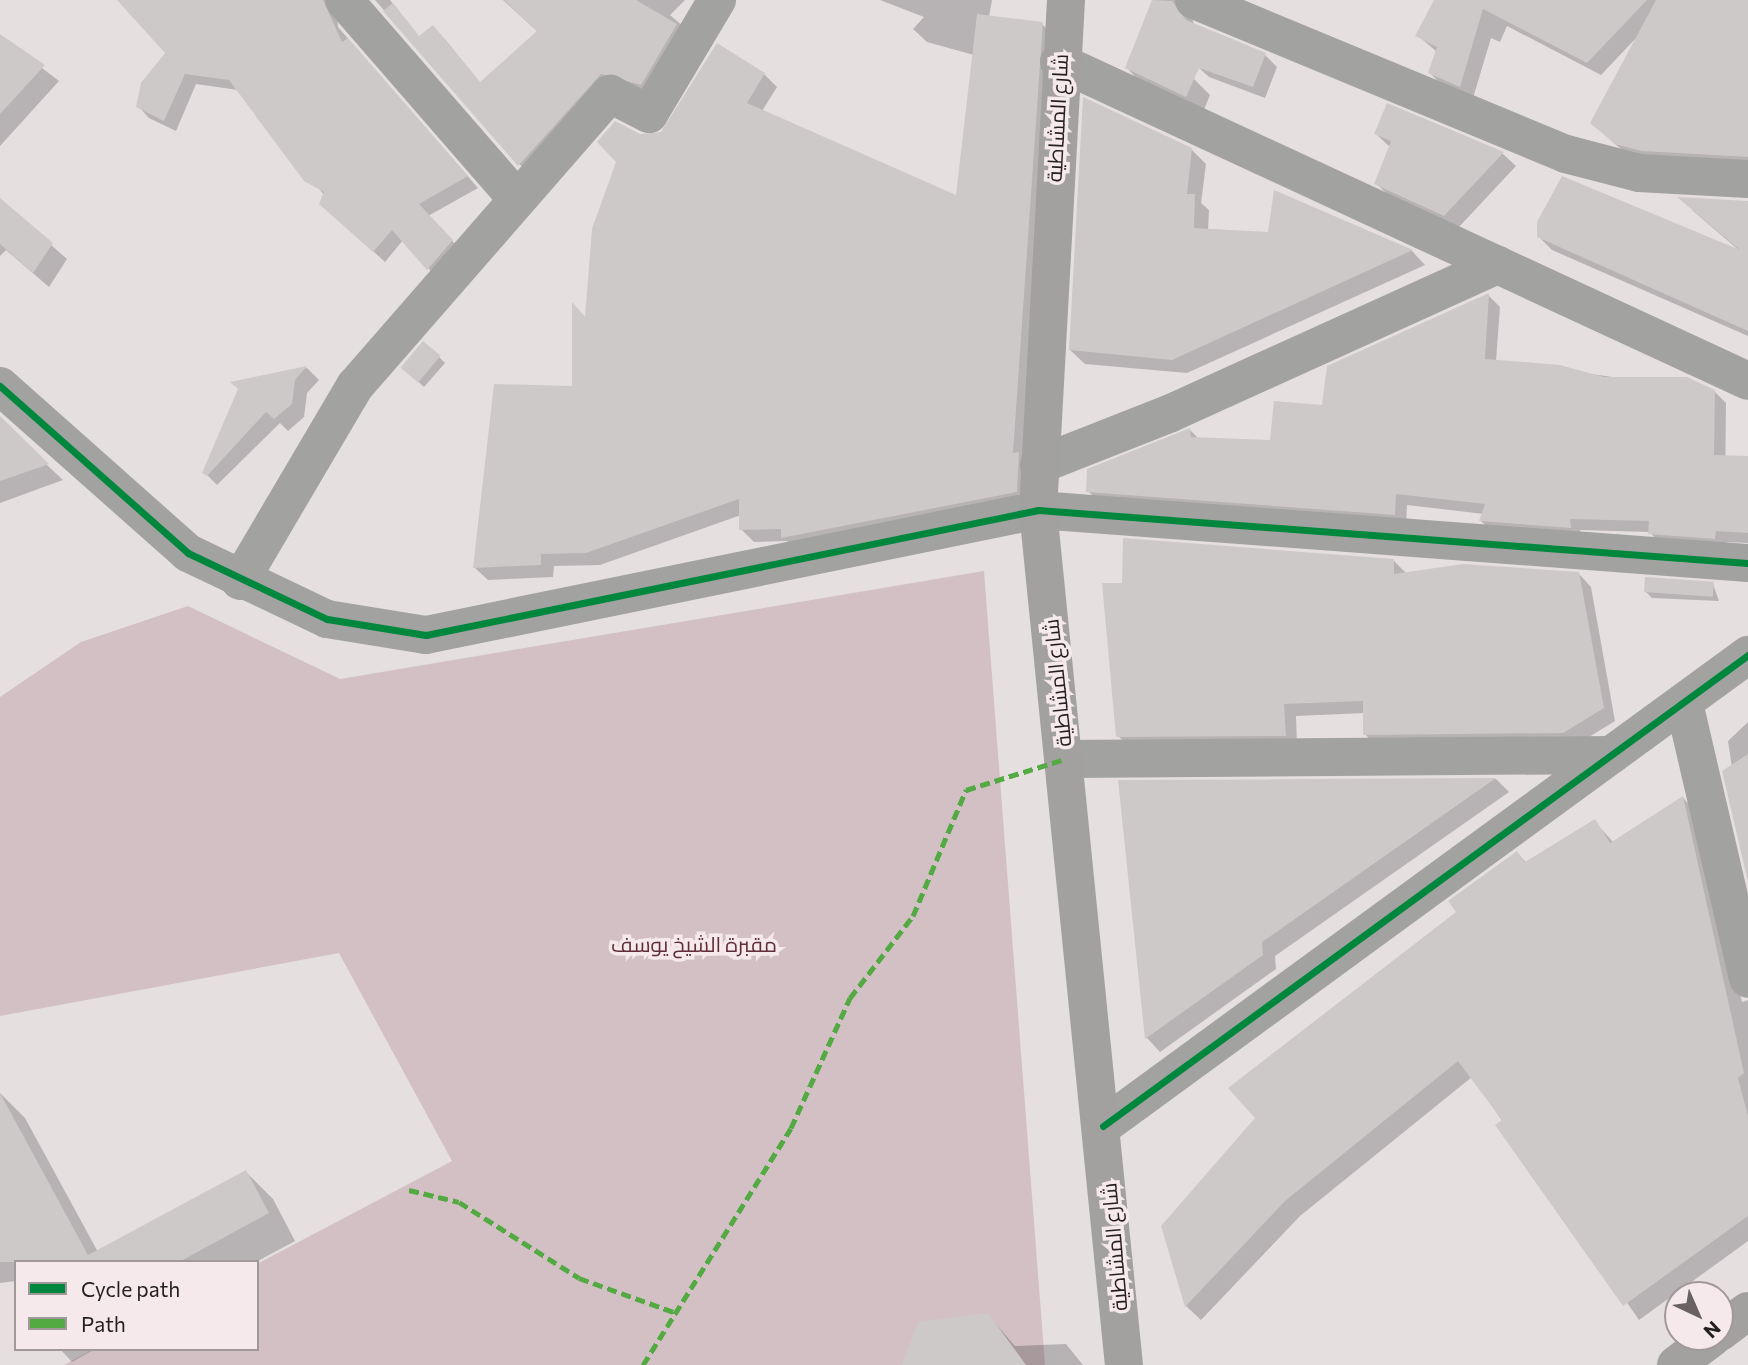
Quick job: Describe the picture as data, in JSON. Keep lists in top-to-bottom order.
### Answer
{
  "streets": {
    "main road": ["شارع المشاطية"]
  },
  "parks": ["مقبرة الشيخ يوسف"],
  "legend": ["Cycle path", "Path"],
  "north": "bottom right"
}
